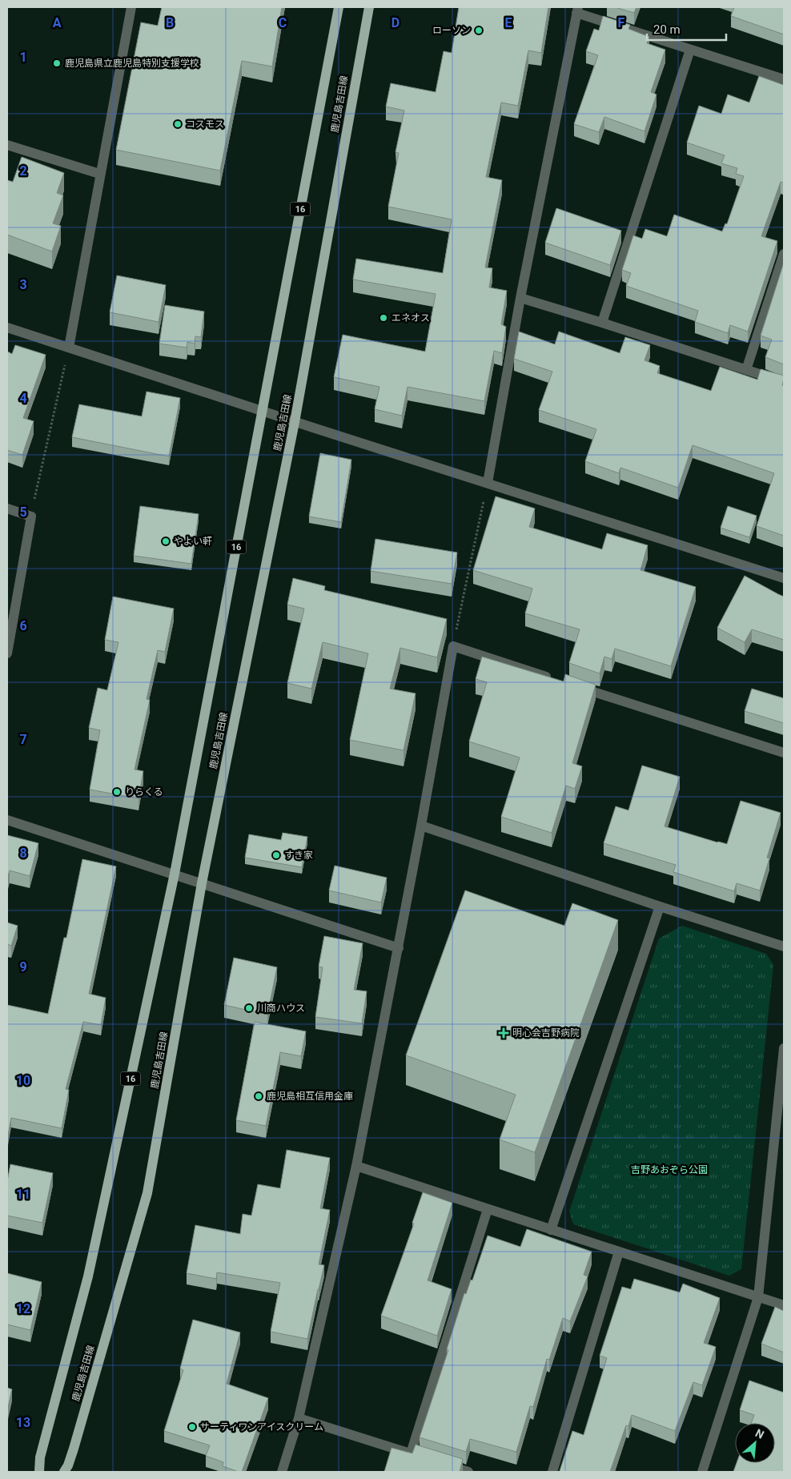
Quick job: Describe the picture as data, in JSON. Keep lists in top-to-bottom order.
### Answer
{
  "streets": {
    "main road": ["鹿児島吉田線", "16"]
  },
  "parks": ["吉野あおぞら公園"],
  "places": {
    "other": [
      "ローソン",
      "鹿児島県立鹿児島特別支援学校",
      "コスモス",
      "エネオス",
      "やよい軒",
      "りらくる",
      "すき家",
      "川商ハウス",
      "鹿児島相互信用金庫",
      "サーティワンアイスクリーム"
    ],
    "health": ["明心会吉野病院"]
  },
  "scale_bar": "20 m",
  "north": "top right",
  "grid": {
    "columns": [
      "A",
      "B",
      "C",
      "D",
      "E",
      "F"
    ],
    "rows": [
      "1",
      "2",
      "3",
      "4",
      "5",
      "6",
      "7",
      "8",
      "9",
      "10",
      "11",
      "12",
      "13"
    ]
  }
}
